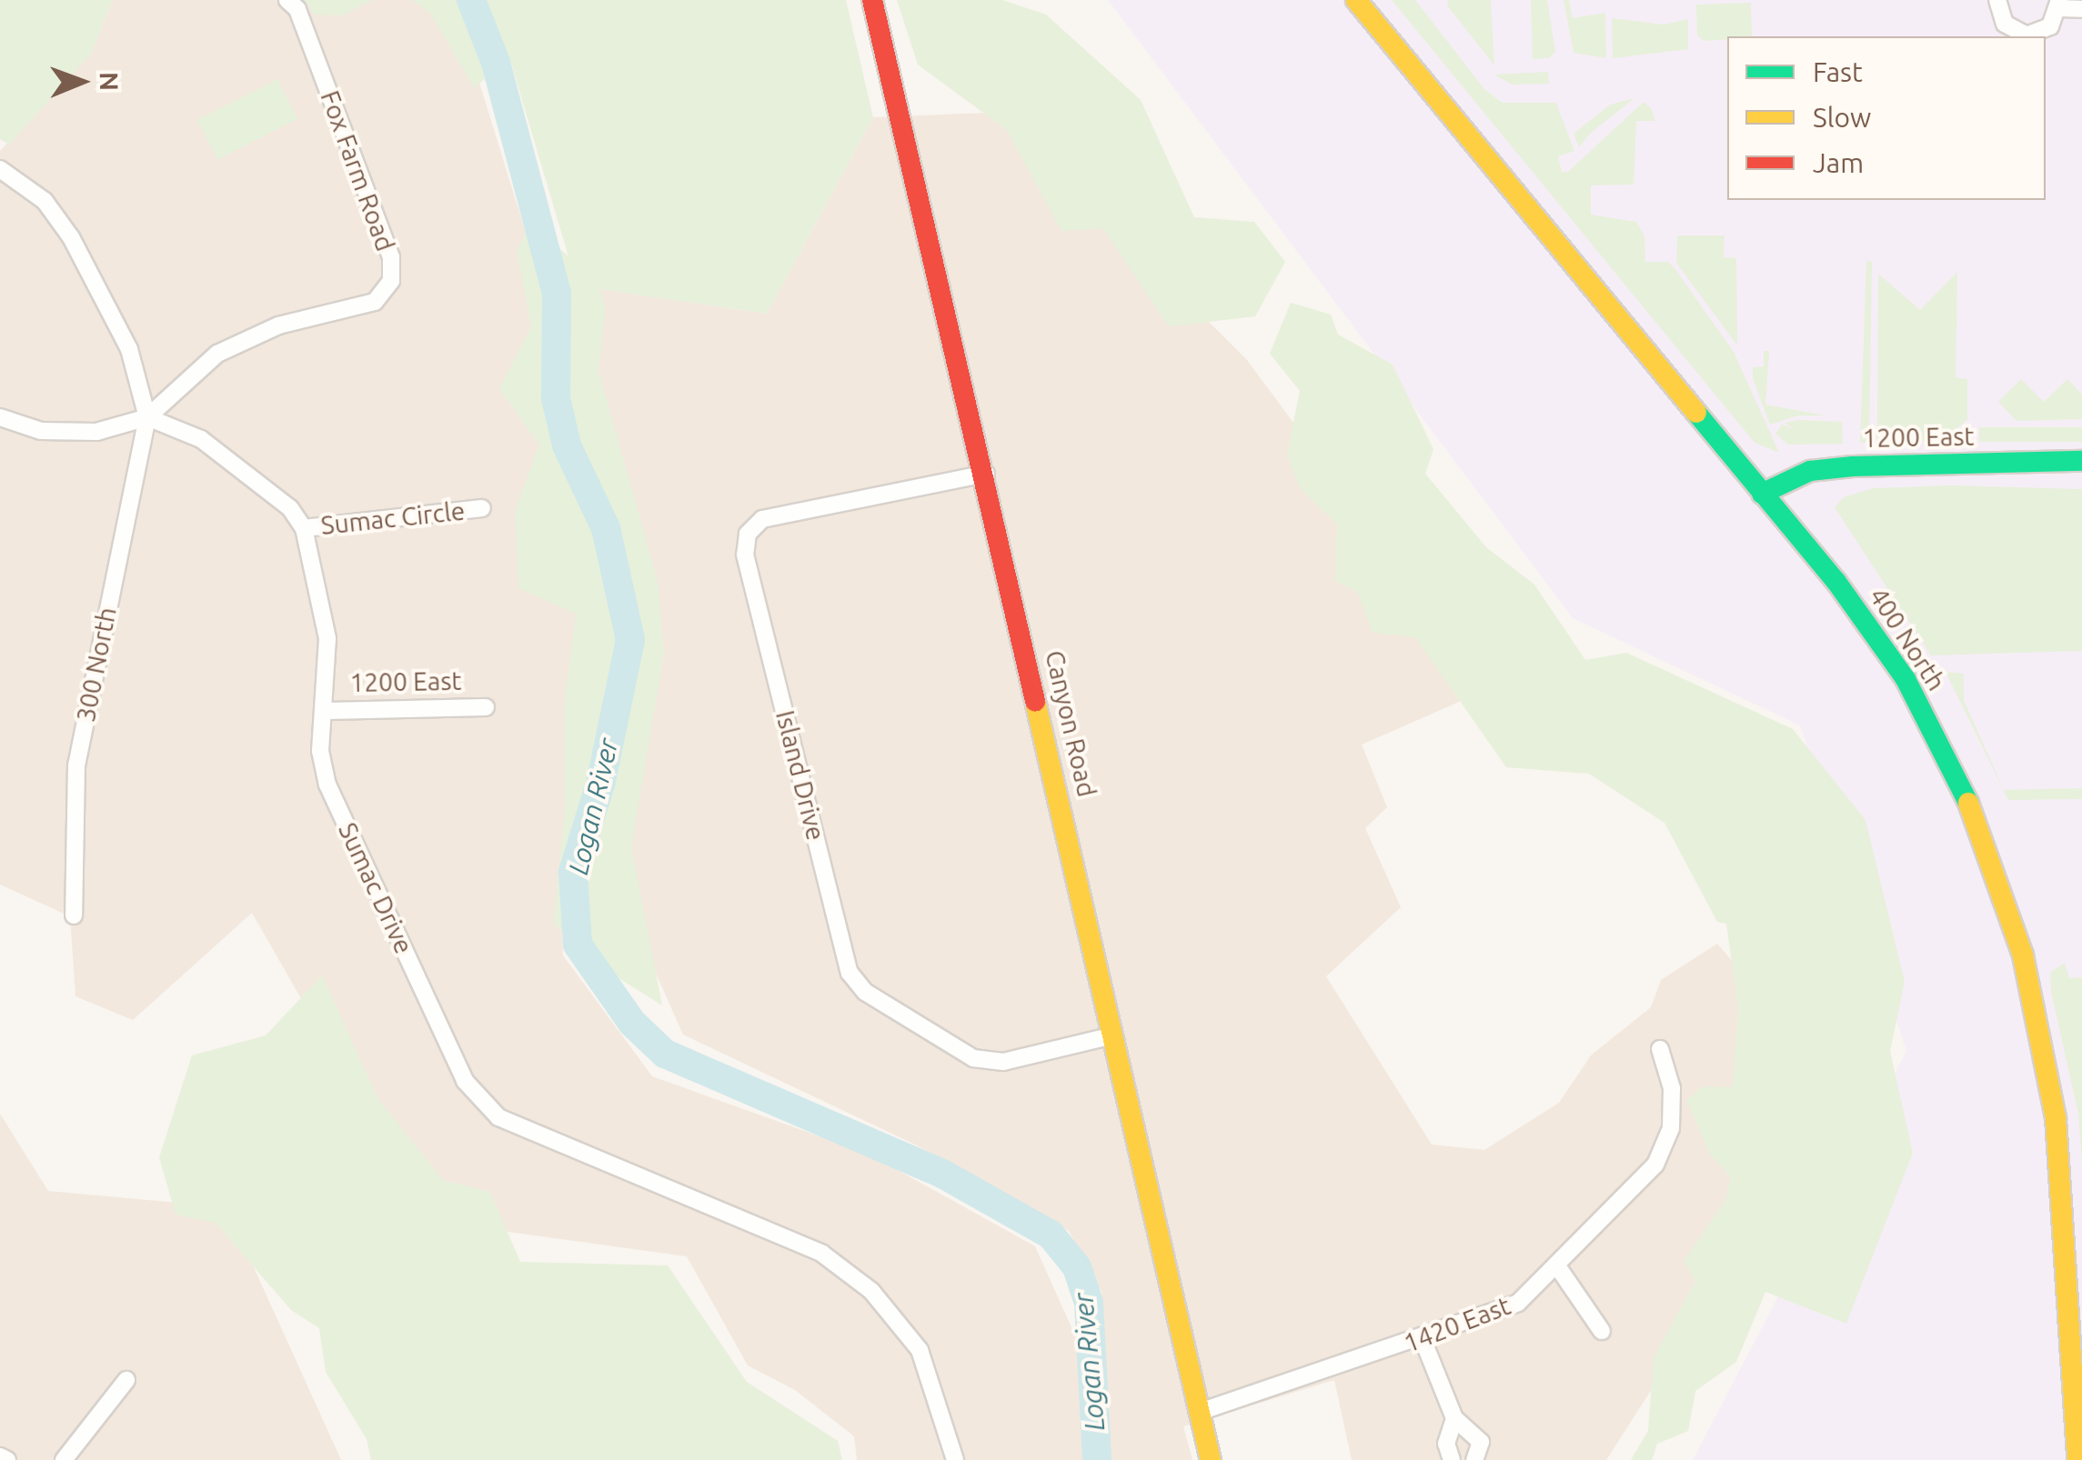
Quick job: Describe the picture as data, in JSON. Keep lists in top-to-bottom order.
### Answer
{
  "streets": {
    "main road": ["1200 East", "400 North", "Canyon Road"],
    "street": [
      "Fox Farm Road",
      "Sumac Circle",
      "300 North",
      "Island Drive",
      "Sumac Drive",
      "1420 East"
    ]
  },
  "crossings": [
    ["Fox Farm Road", "300 North"],
    ["Fox Farm Road", "Sumac Drive"],
    ["1200 East", "400 North"],
    ["1200 East", "Sumac Drive"],
    ["Sumac Circle", "Sumac Drive"],
    ["300 North", "Sumac Drive"],
    ["Canyon Road", "Island Drive"],
    ["Canyon Road", "1420 East"]
  ],
  "water": ["Logan River"],
  "legend": ["Fast", "Slow", "Jam"],
  "north": "right"
}
